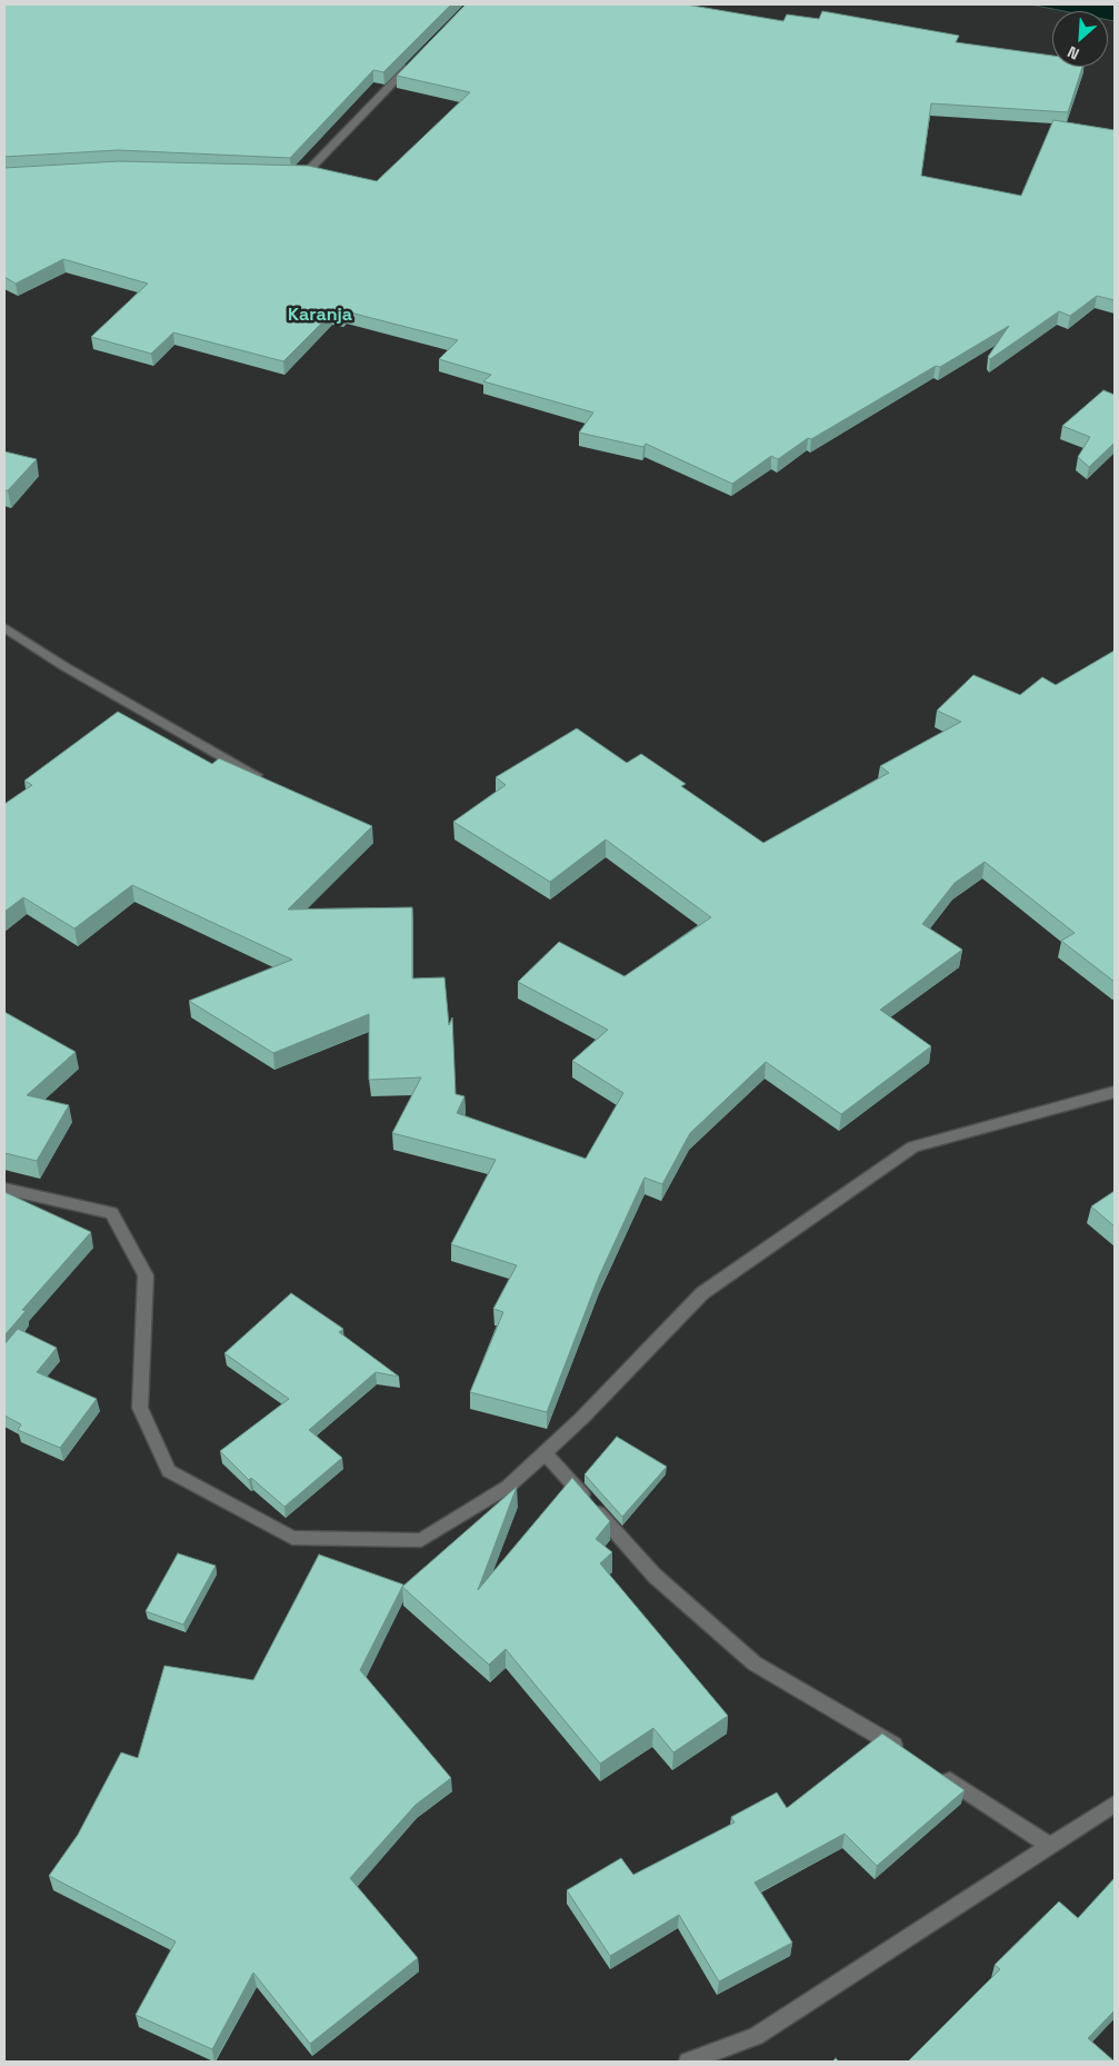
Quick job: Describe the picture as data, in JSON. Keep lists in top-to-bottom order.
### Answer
{
  "districts": ["Karanja"],
  "north": "bottom left"
}
